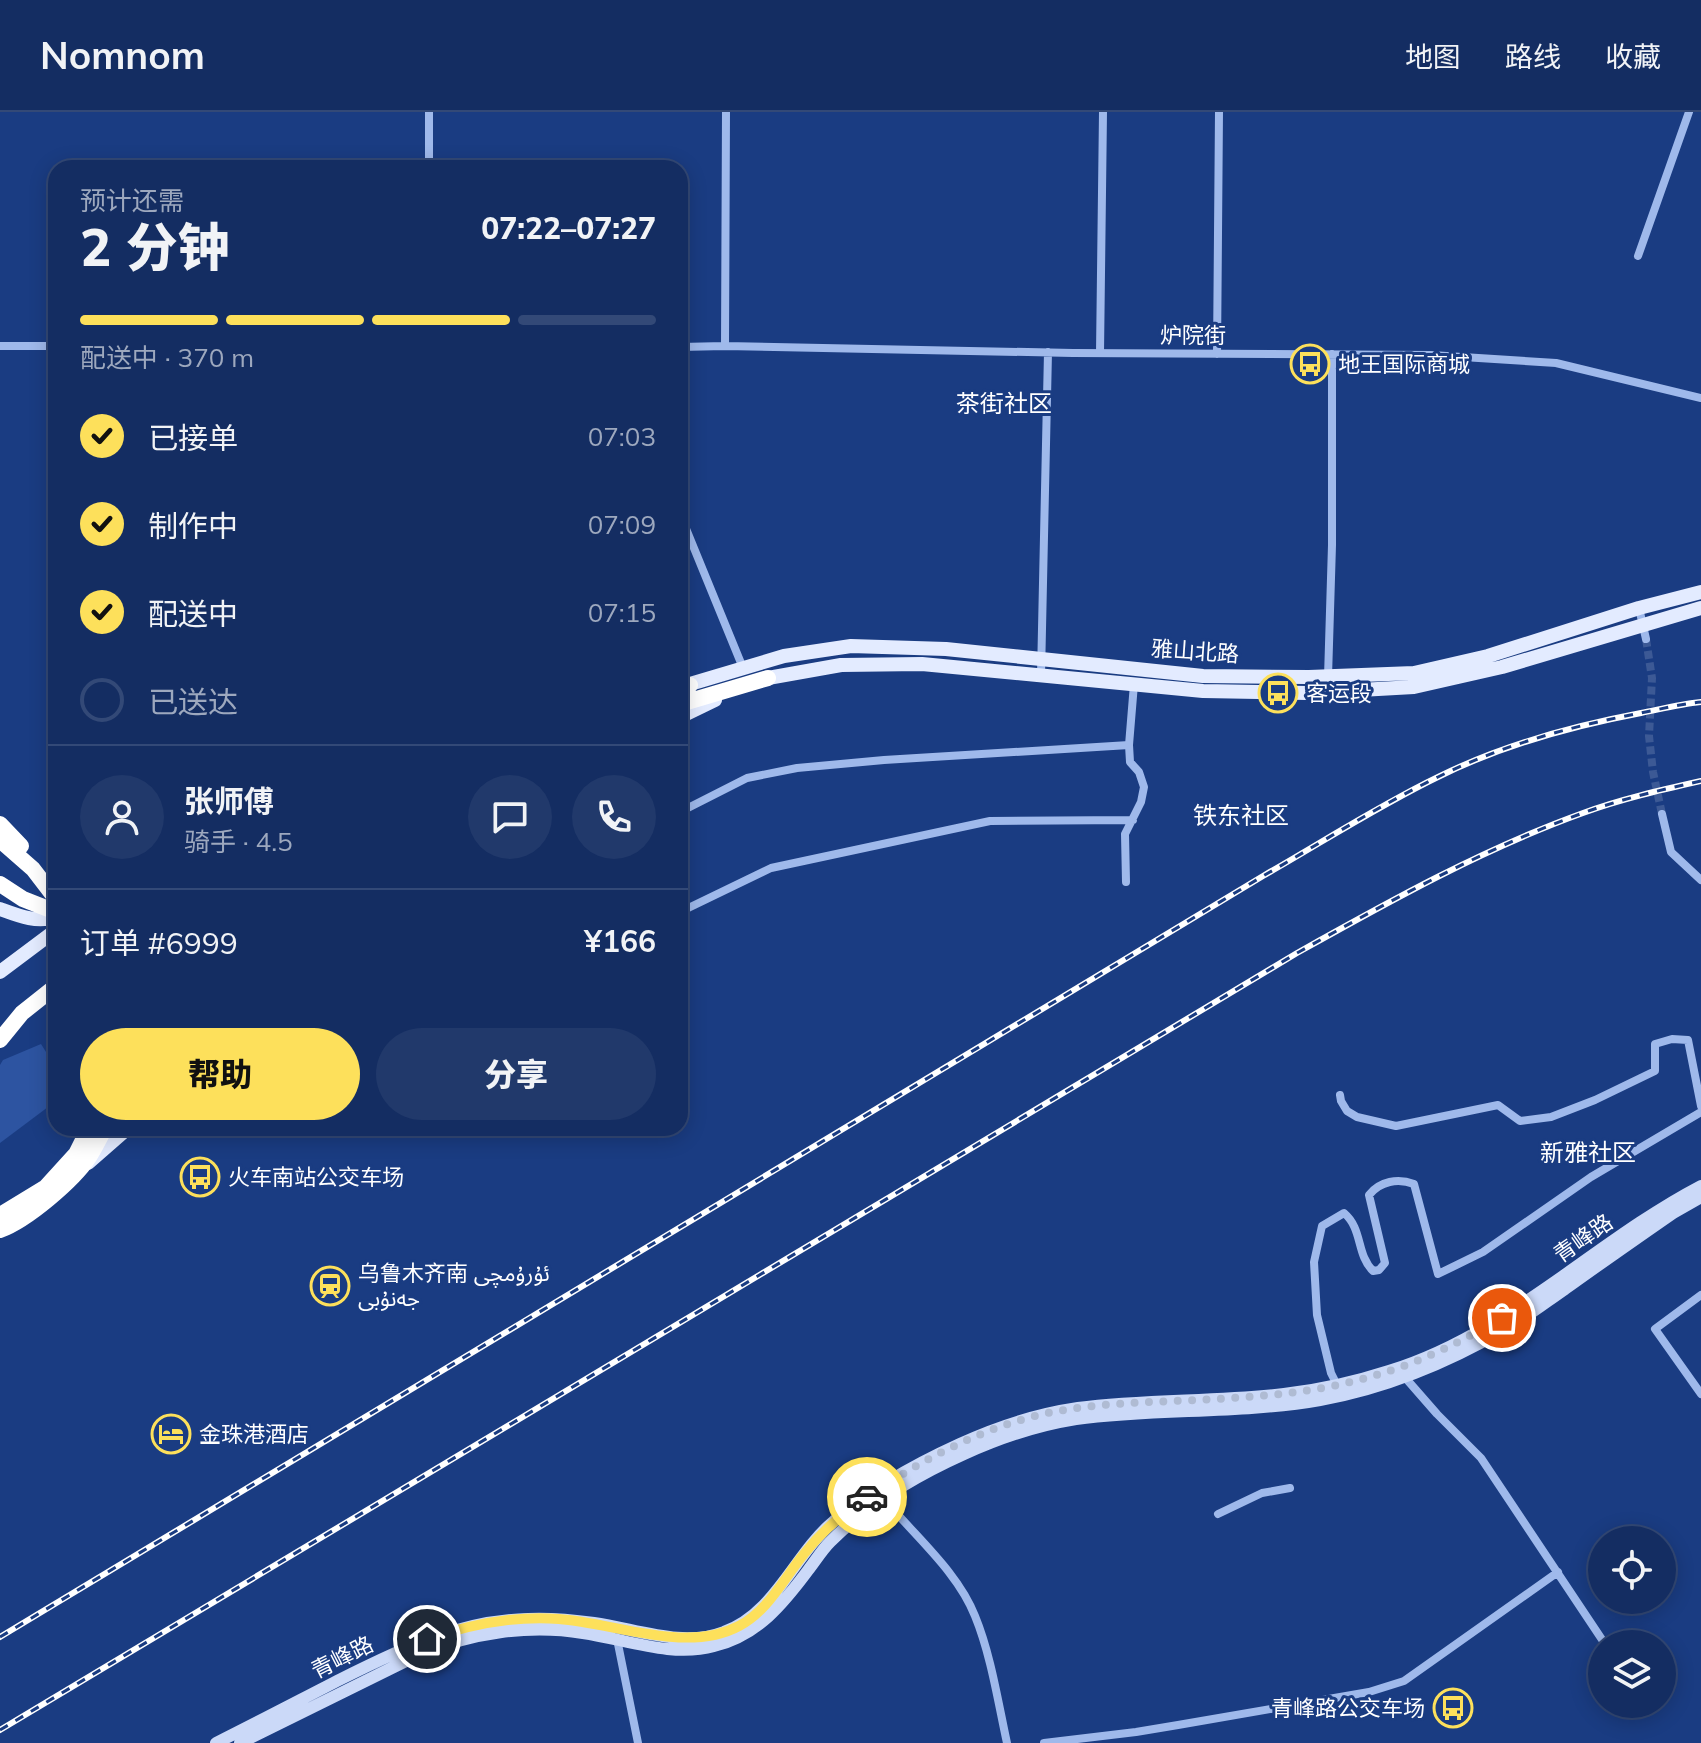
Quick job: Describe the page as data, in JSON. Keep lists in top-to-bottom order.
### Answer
{
  "streets": {
    "highway": ["雅山北路"],
    "main road": ["青峰路"],
    "street": ["炉院街"]
  },
  "districts": ["茶街社区", "铁东社区", "新雅社区"],
  "places": {
    "bus stop": [
      "地王国际商城",
      "客运段",
      "火车南站公交车场",
      "青峰路公交车场"
    ],
    "station": ["乌鲁木齐南 ئۇرۇمچى جەنۇبى"],
    "hotel": ["金珠港酒店"]
  },
  "page": {
    "header": "Nomnom",
    "nav": ["地图", "路线", "收藏"],
    "heading": ["2 分钟", "预计还需", "07:22–07:27"],
    "panel": [
      "张师傅",
      "骑手 · 4.5",
      "订单 #6999",
      "¥166"
    ],
    "bar": "配送中 · 370 m",
    "list": [
      ["已接单", "07:03"],
      ["制作中", "07:09"],
      ["配送中", "07:15"],
      "已送达"
    ],
    "buttons": ["帮助", "分享"]
  }
}
